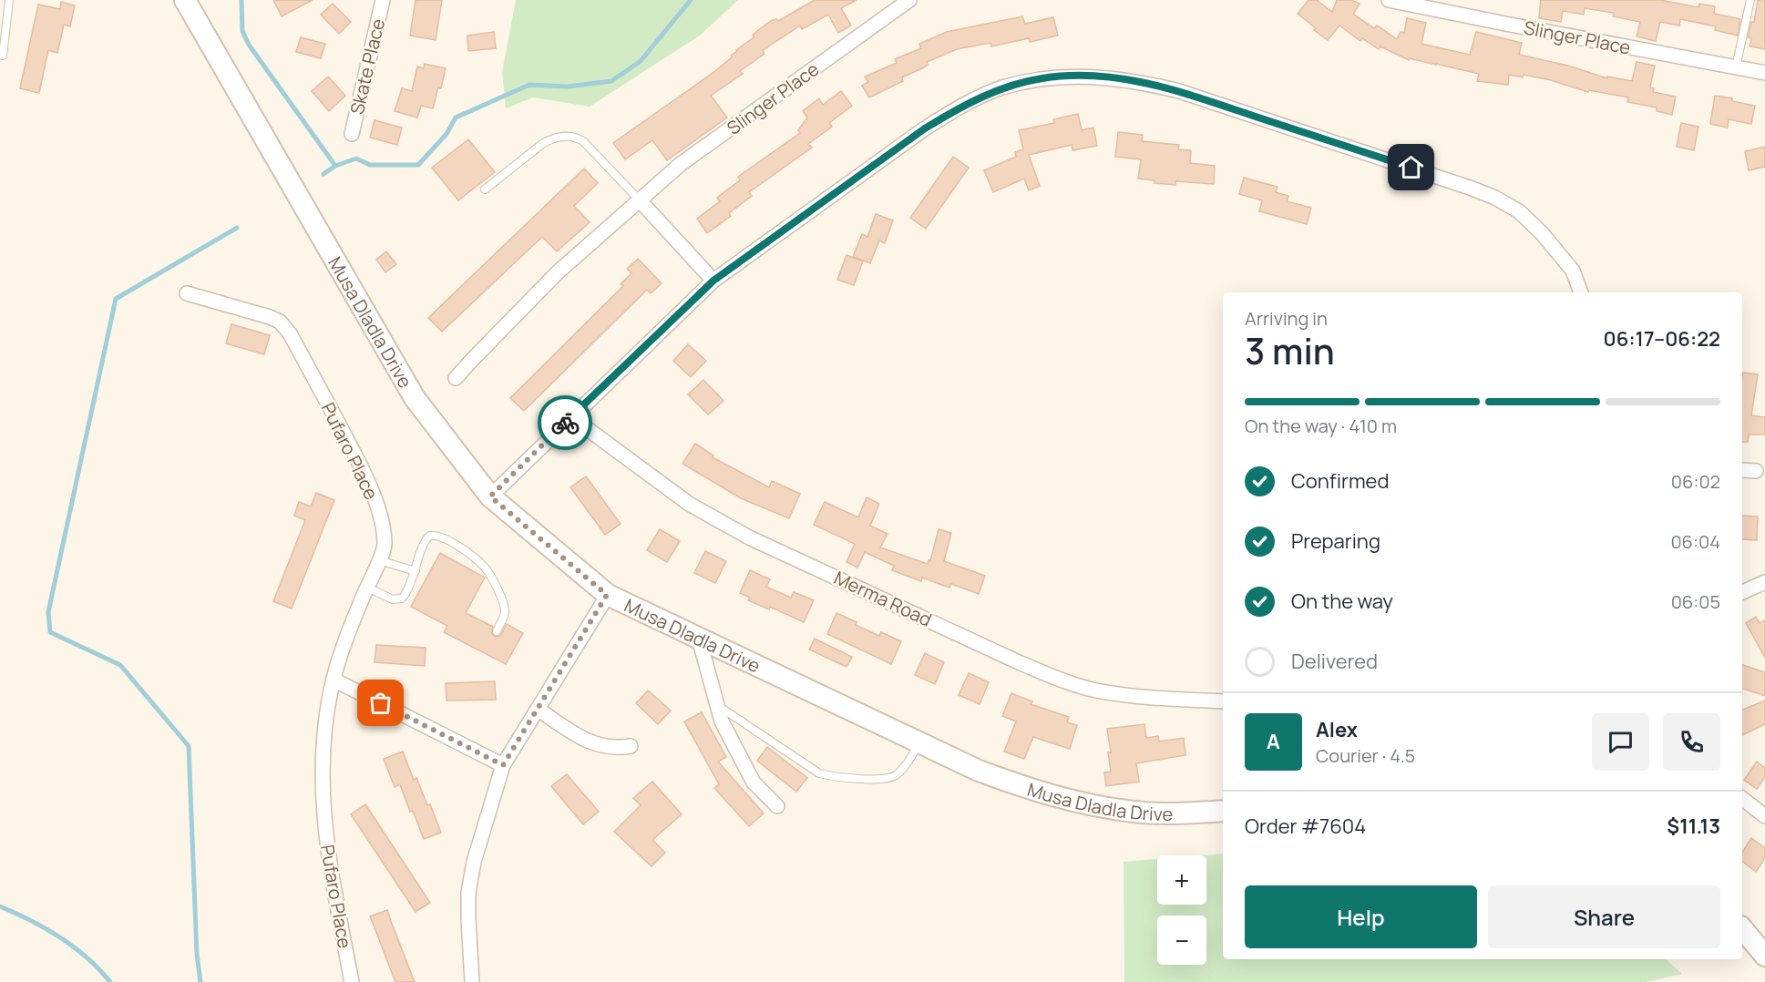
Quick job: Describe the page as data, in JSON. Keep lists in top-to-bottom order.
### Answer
{
  "streets": {
    "street": [
      "Slinger Place",
      "Skate Place",
      "Musa Dladla Drive",
      "Pufaro Place",
      "Merma Road"
    ]
  },
  "page": {
    "heading": ["3 min", "Arriving in", "06:17–06:22"],
    "panel": [
      "Alex",
      "Courier · 4.5",
      "Order #7604",
      "$11.13"
    ],
    "bar": "On the way · 410 m",
    "list": [
      ["Confirmed", "06:02"],
      ["Preparing", "06:04"],
      ["On the way", "06:05"],
      "Delivered"
    ],
    "round": "A",
    "map_buttons": ["+", "−"],
    "buttons": ["Help", "Share"]
  }
}
